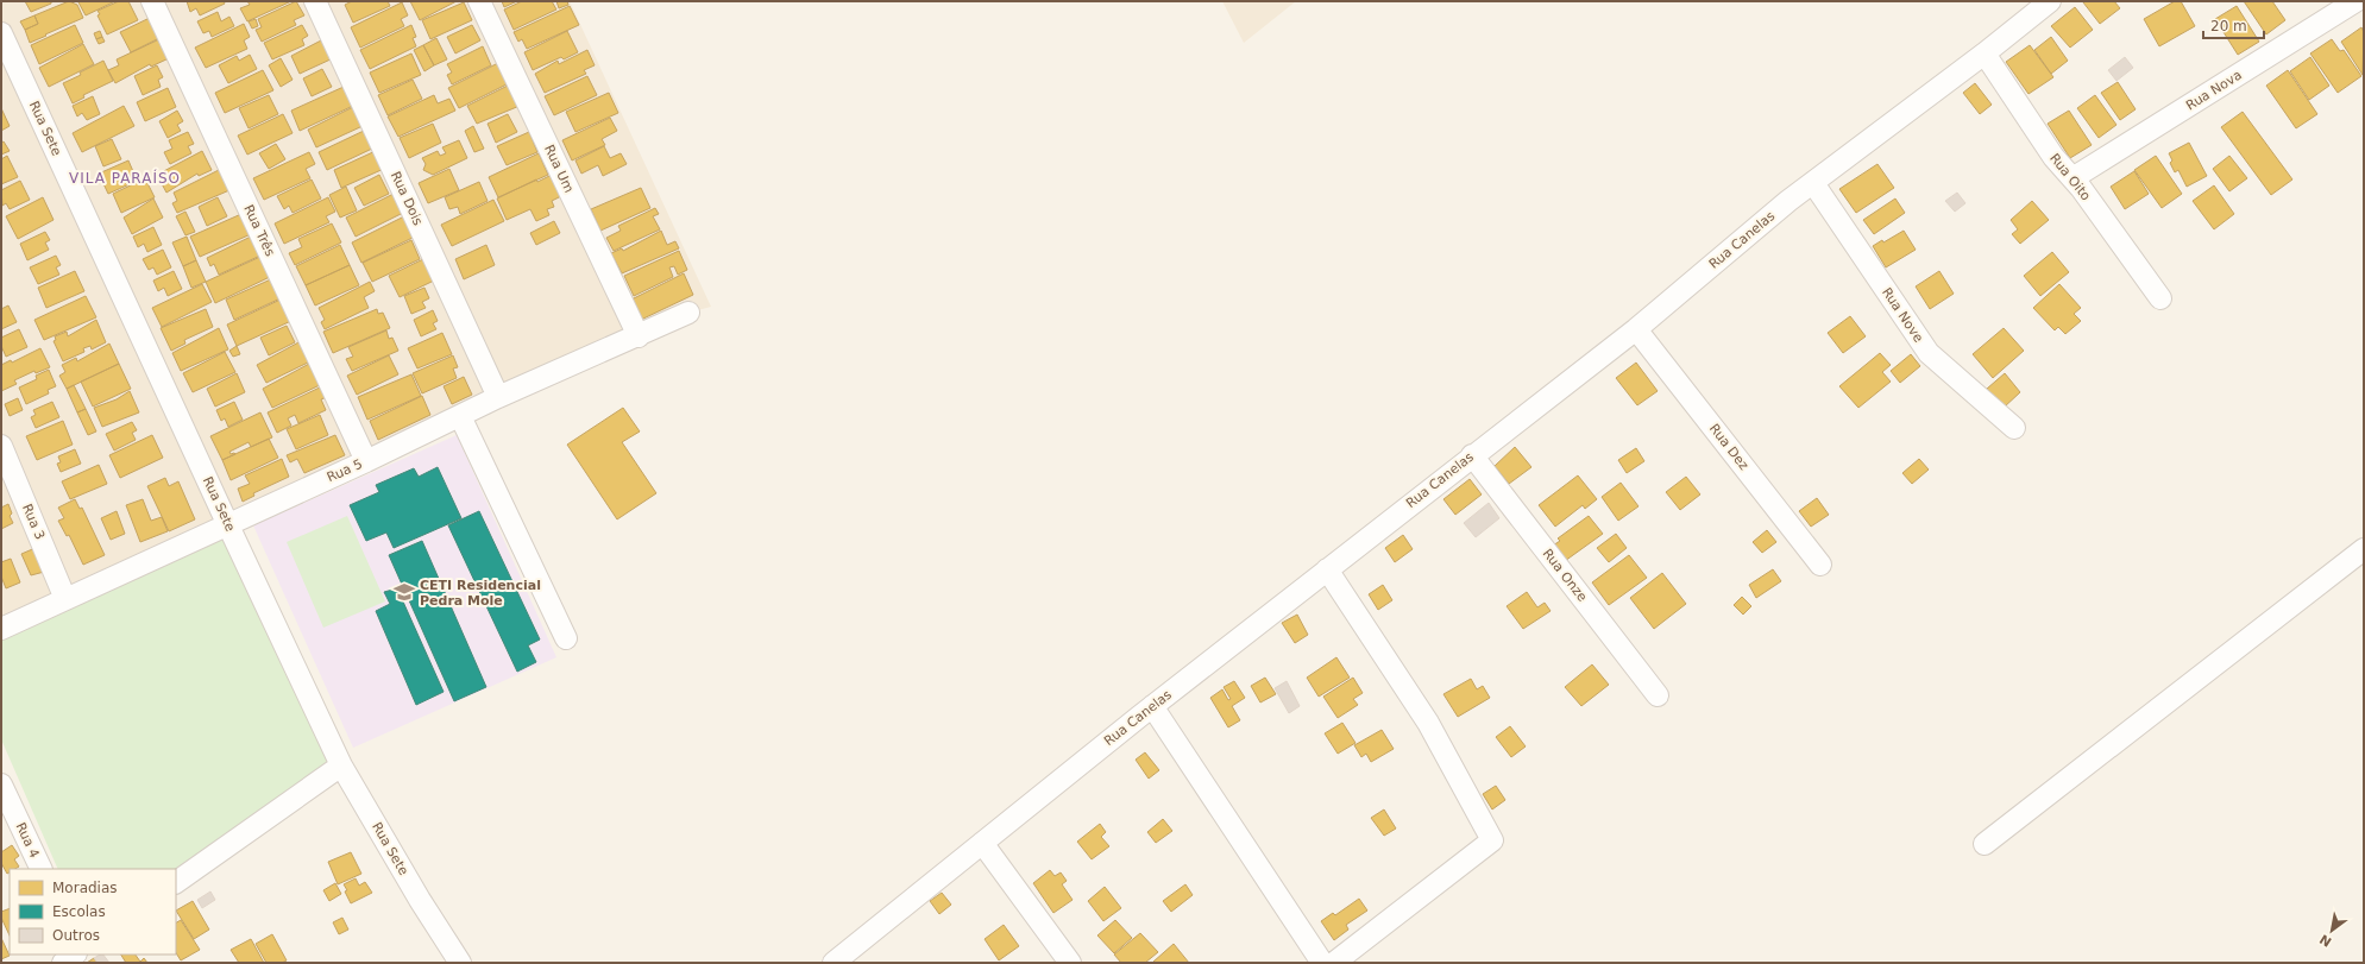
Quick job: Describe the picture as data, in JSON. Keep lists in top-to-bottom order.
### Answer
{
  "streets": {
    "street": [
      "Rua Nova",
      "Rua Sete",
      "Rua Um",
      "Rua Oito",
      "Rua Dois",
      "Rua Três",
      "Rua Canelas",
      "Rua Nove",
      "Rua Dez",
      "Rua 5",
      "Rua 3",
      "Rua Onze",
      "Rua 4"
    ]
  },
  "crossings": [
    ["Rua Nova", "Rua Oito"],
    ["Rua Sete", "Rua 5"],
    ["Rua Um", "Rua 5"],
    ["Rua Oito", "Rua Canelas"],
    ["Rua Dois", "Rua 5"],
    ["Rua Três", "Rua 5"],
    ["Rua Canelas", "Rua Nove"],
    ["Rua Canelas", "Rua Dez"],
    ["Rua Canelas", "Rua Onze"],
    ["Rua 5", "Rua 3"]
  ],
  "districts": ["VILA PARAÍSO"],
  "places": {
    "school or university": ["CETI Residencial Pedra Mole"]
  },
  "legend": ["Moradias", "Escolas", "Outros"],
  "scale_bar": "20 m",
  "north": "bottom left"
}
